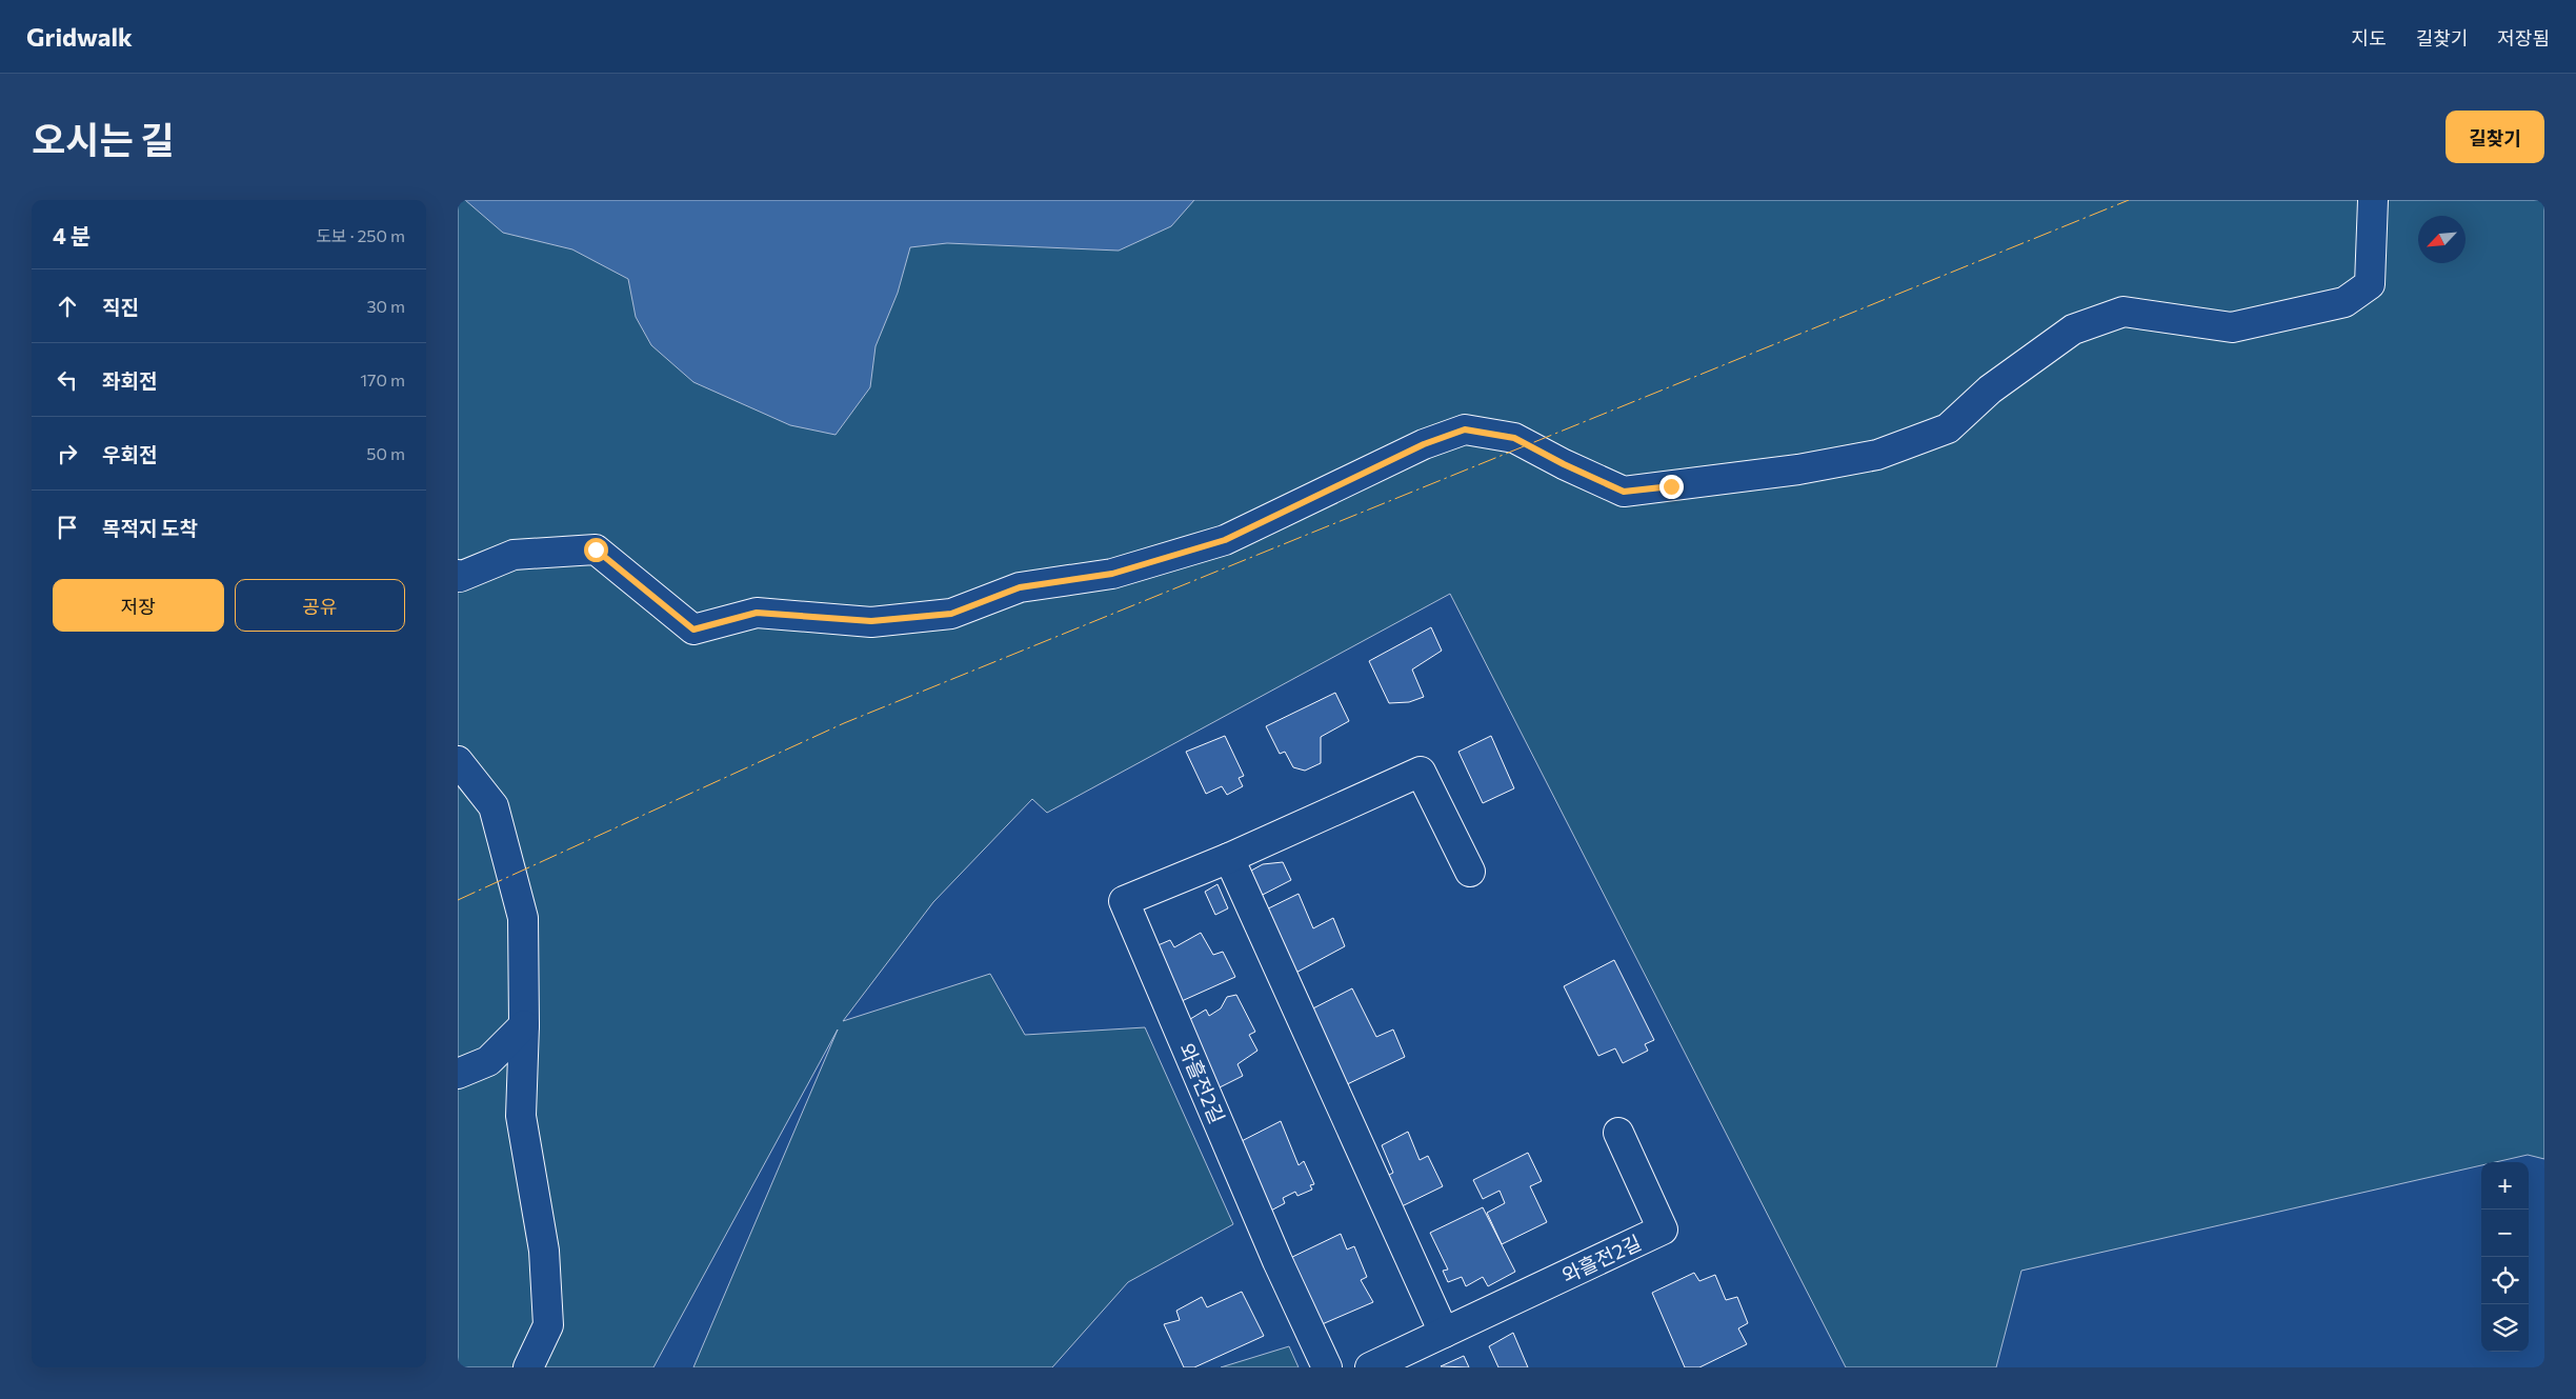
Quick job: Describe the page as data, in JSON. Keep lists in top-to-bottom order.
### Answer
{
  "streets": {
    "street": ["와흘전2길"]
  },
  "north": "bottom left",
  "page": {
    "header": "Gridwalk",
    "nav": ["지도", "길찾기", "저장됨"],
    "title": "오시는 길",
    "buttons": [
      "길찾기",
      ["저장", "공유"]
    ],
    "heading": ["4 분", "도보 · 250 m"],
    "list": [
      ["직진", "30 m"],
      ["좌회전", "170 m"],
      ["우회전", "50 m"],
      "목적지 도착"
    ],
    "map_buttons": ["+", "−"]
  }
}
